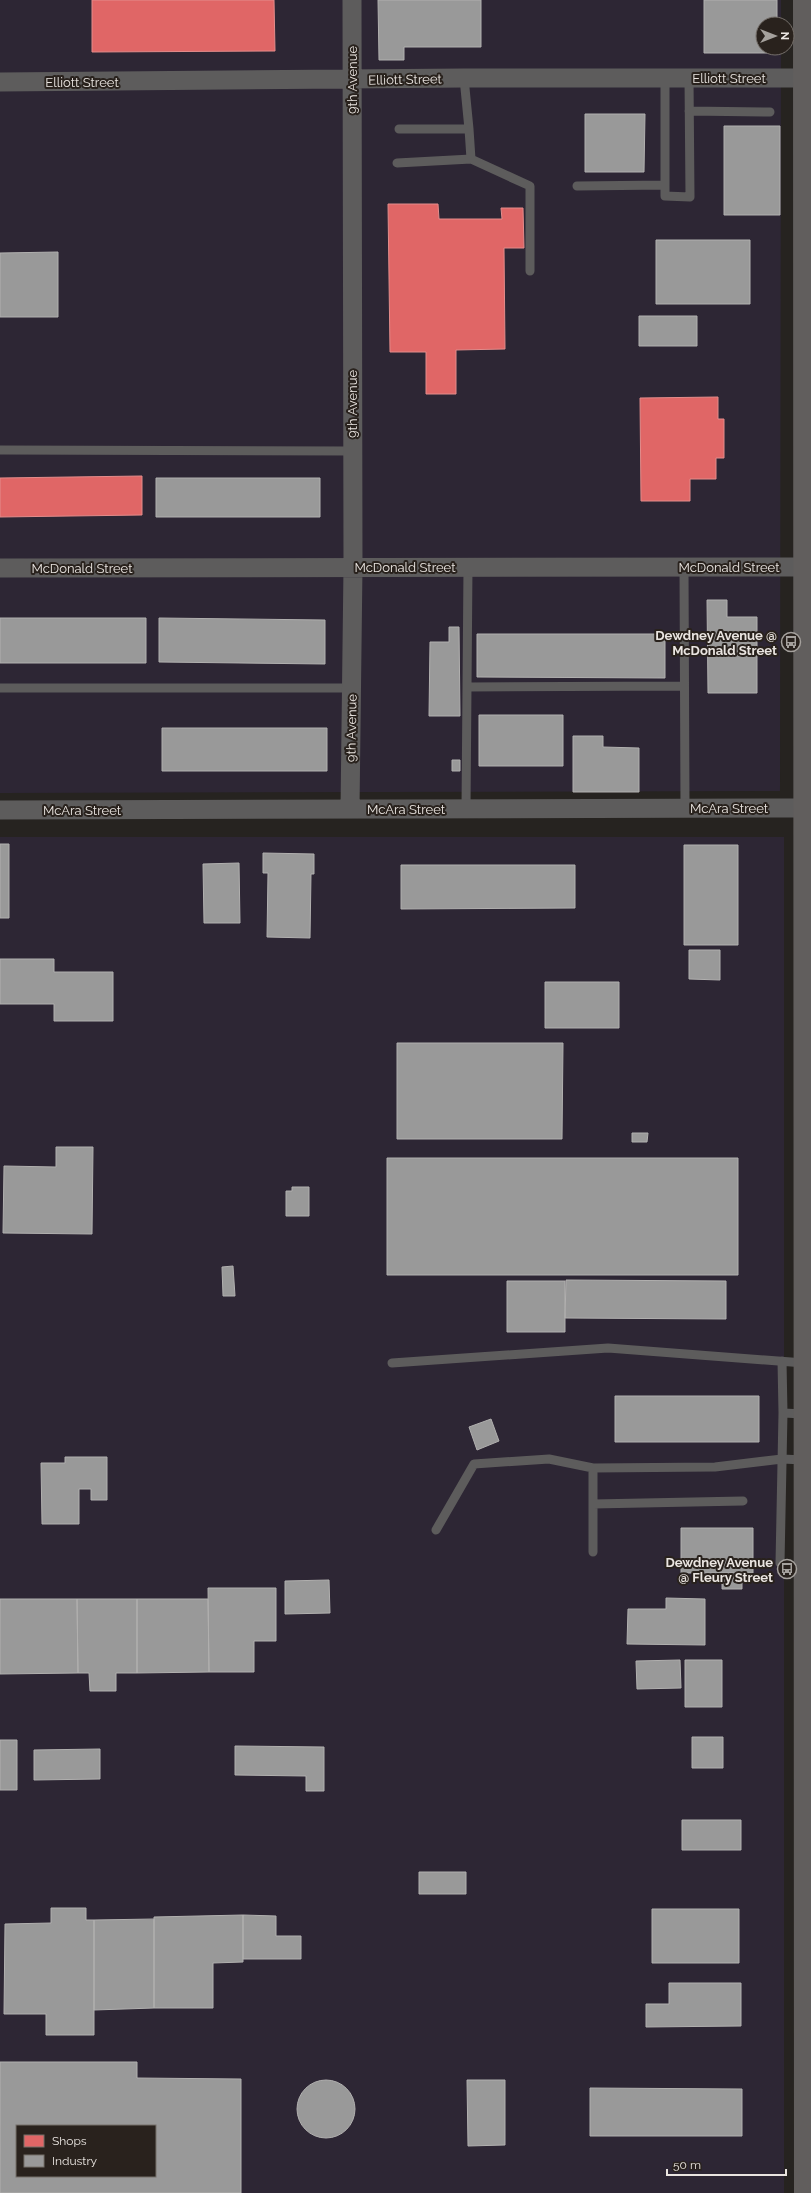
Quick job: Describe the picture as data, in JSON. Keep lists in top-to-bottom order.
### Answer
{
  "streets": {
    "street": [
      "Elliott Street",
      "9th Avenue",
      "McDonald Street",
      "McAra Street"
    ]
  },
  "crossings": [
    ["Elliott Street", "9th Avenue"],
    ["9th Avenue", "McDonald Street"],
    ["9th Avenue", "McAra Street"]
  ],
  "places": {
    "bus stop": ["Dewdney Avenue @ McDonald Street", "Dewdney Avenue @ Fleury Street"]
  },
  "legend": ["Shops", "Industry"],
  "scale_bar": "50 m",
  "north": "right"
}
